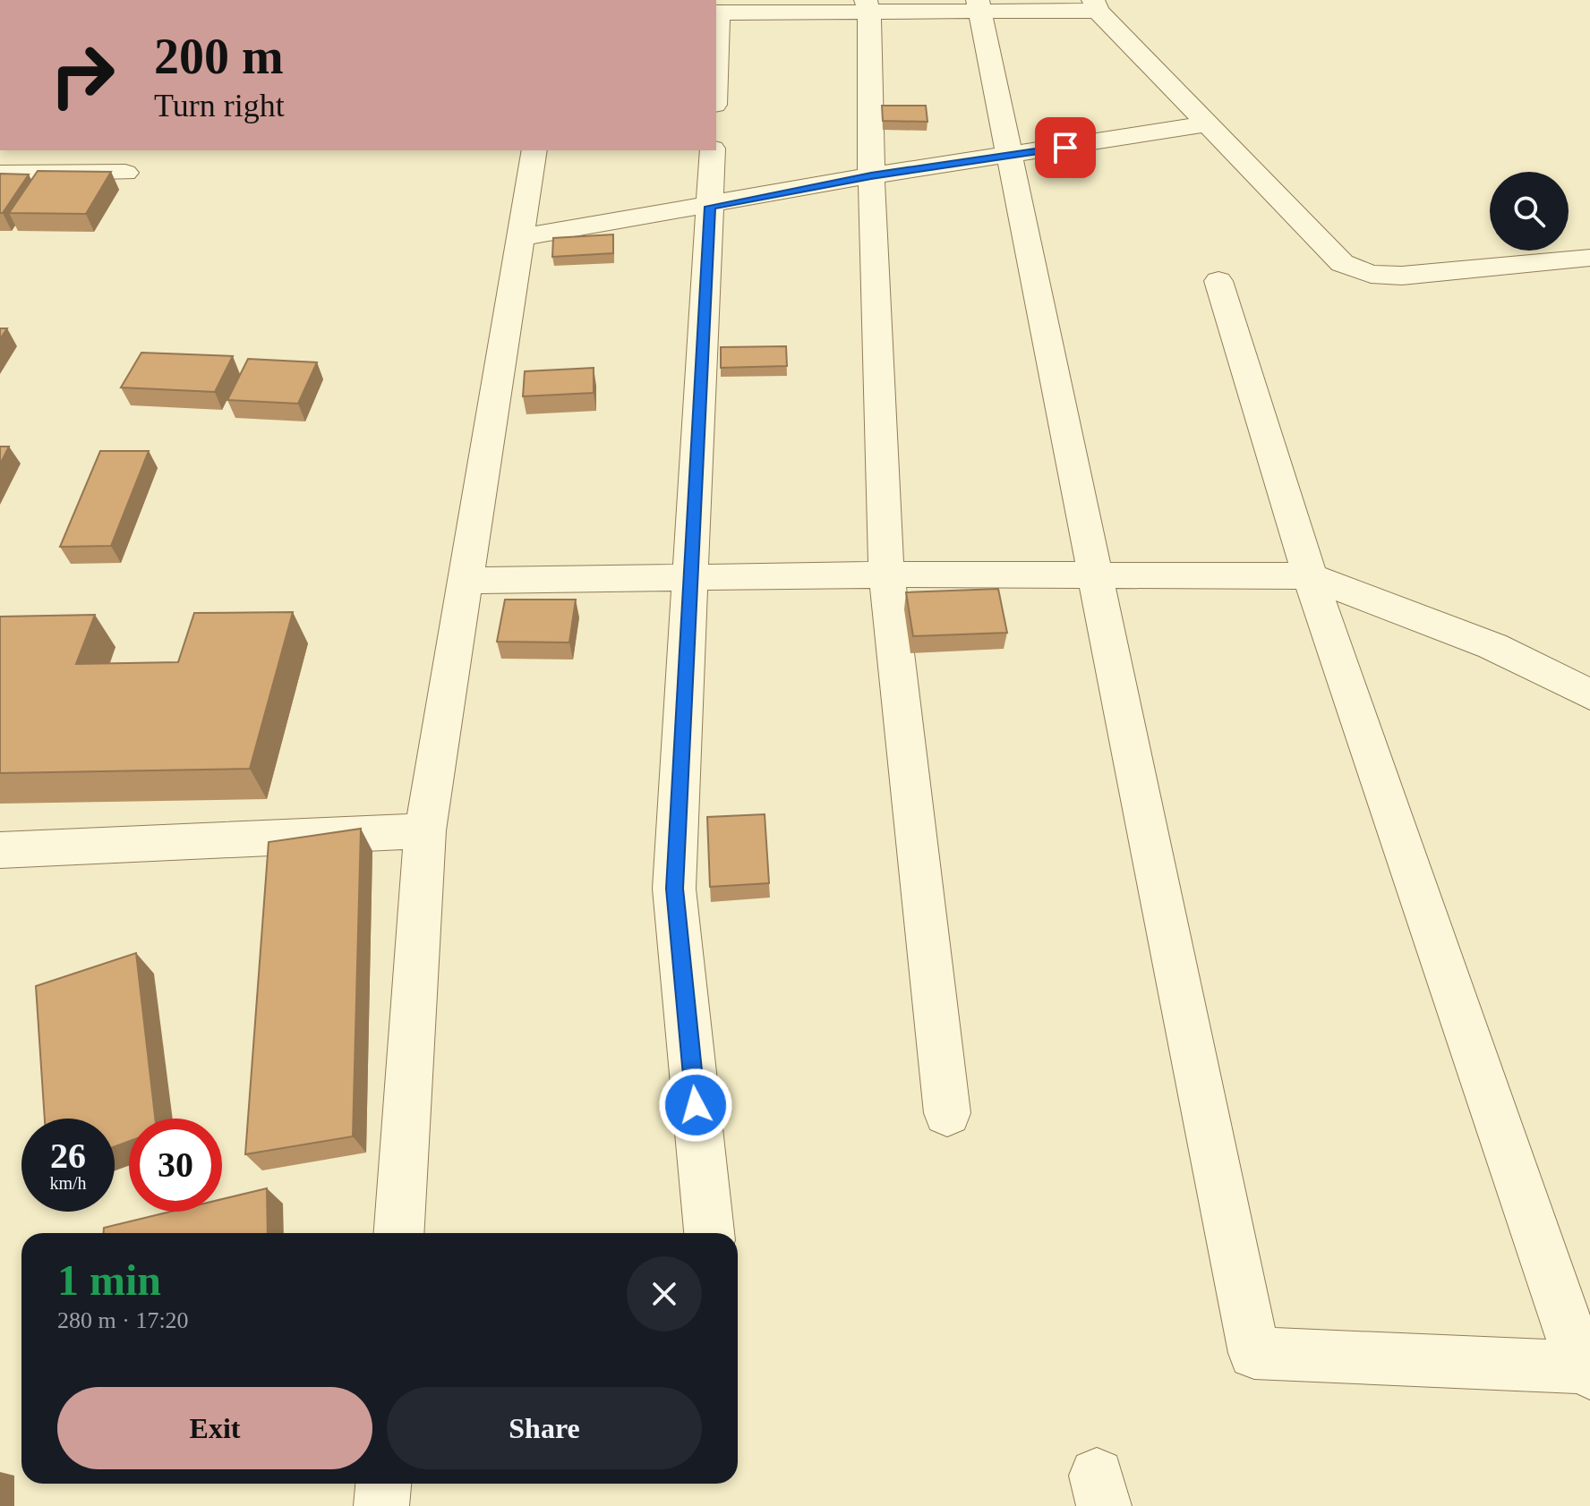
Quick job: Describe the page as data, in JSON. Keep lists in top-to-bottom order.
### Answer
{
  "page": {
    "turn": ["200 m", "Turn right"],
    "speed": "26 km/h",
    "limit": "30",
    "heading": ["1 min", "280 m · 17:20"],
    "buttons": ["Exit", "Share"]
  }
}
